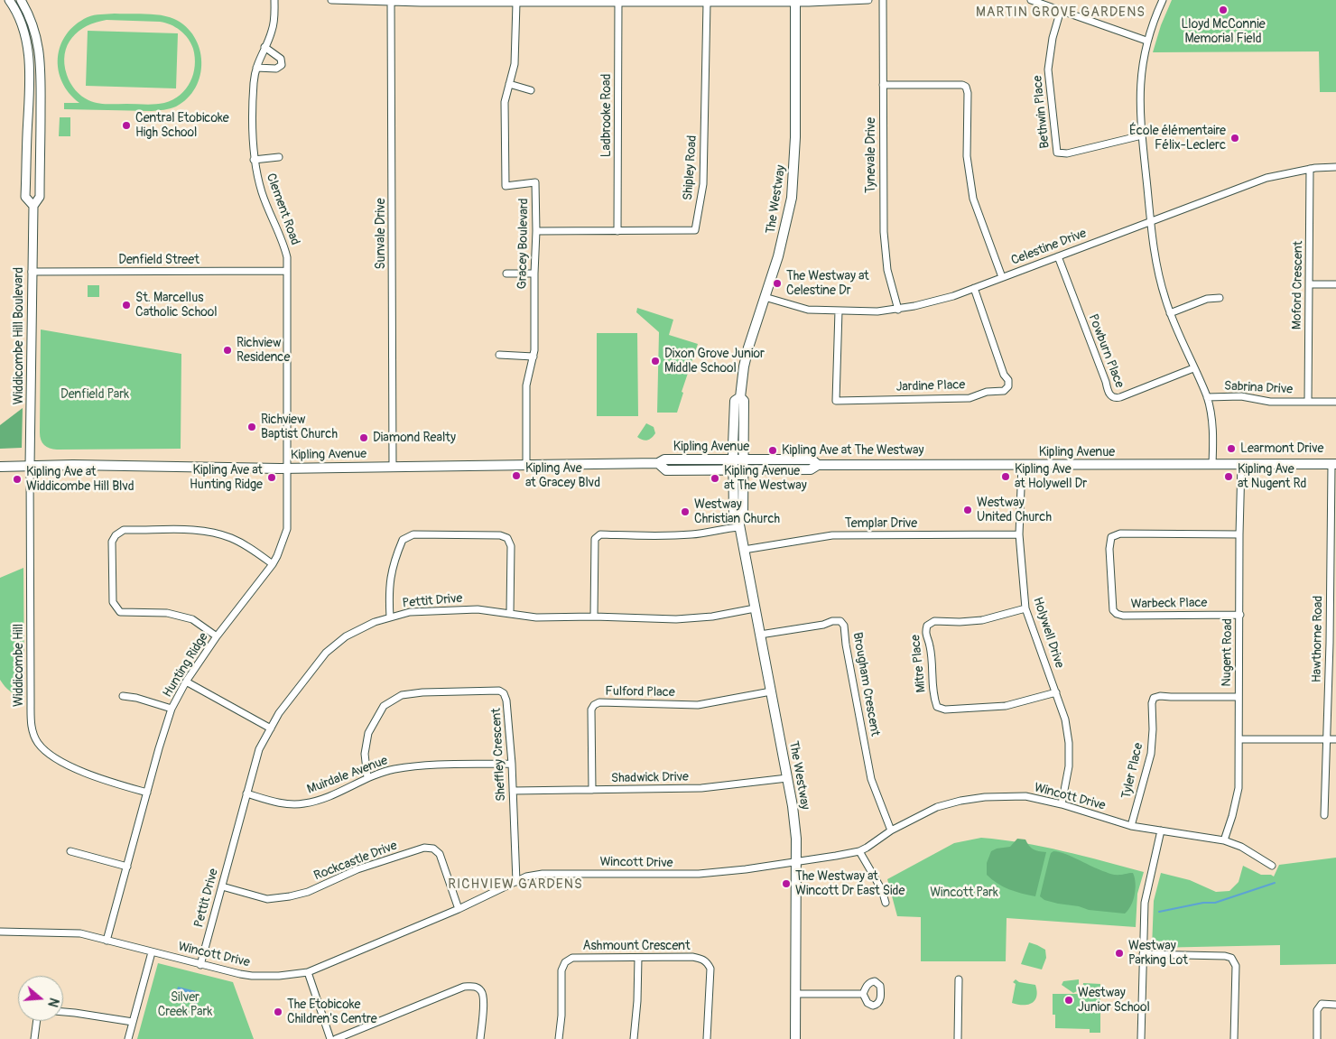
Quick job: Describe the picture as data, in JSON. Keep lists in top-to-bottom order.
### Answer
{
  "streets": {
    "main road": ["The Westway", "Kipling Avenue"],
    "street": [
      "Bethwin Place",
      "Ladbrooke Road",
      "Tynevale Drive",
      "Shipley Road",
      "Clement Road",
      "Sunvale Drive",
      "Gracey Boulevard",
      "Celestine Drive",
      "Denfield Street",
      "Moford Crescent",
      "Widdicombe Hill Boulevard",
      "Powburn Place",
      "Jardine Place",
      "Sabrina Drive",
      "Templar Drive",
      "Pettit Drive",
      "Warbeck Place",
      "Holywell Drive",
      "Hawthorne Road",
      "Nugent Road",
      "Mitre Place",
      "Widdicombe Hill",
      "Hunting Ridge",
      "Brougham Crescent",
      "Fulford Place",
      "Sheffley Crescent",
      "Tyler Place",
      "Muirdale Avenue",
      "Shadwick Drive",
      "Wincott Drive",
      "Rockcastle Drive",
      "Ashmount Crescent"
    ]
  },
  "crossings": [
    ["Ladbrooke Road", "Shipley Road"],
    ["Tynevale Drive", "Celestine Drive"],
    ["Shipley Road", "Gracey Boulevard"],
    ["The Westway", "Celestine Drive"],
    ["The Westway", "Kipling Avenue"],
    ["The Westway", "Templar Drive"],
    ["The Westway", "Pettit Drive"],
    ["The Westway", "Brougham Crescent"],
    ["The Westway", "Fulford Place"],
    ["The Westway", "Shadwick Drive"],
    ["The Westway", "Wincott Drive"],
    ["Clement Road", "Denfield Street"],
    ["Clement Road", "Kipling Avenue"],
    ["Clement Road", "Hunting Ridge"],
    ["Sunvale Drive", "Kipling Avenue"],
    ["Gracey Boulevard", "Kipling Avenue"],
    ["Celestine Drive", "Moford Crescent"],
    ["Celestine Drive", "Powburn Place"],
    ["Celestine Drive", "Jardine Place"],
    ["Denfield Street", "Widdicombe Hill Boulevard"],
    ["Moford Crescent", "Sabrina Drive"],
    ["Widdicombe Hill Boulevard", "Kipling Avenue"],
    ["Widdicombe Hill Boulevard", "Widdicombe Hill"],
    ["Kipling Avenue", "Holywell Drive"],
    ["Kipling Avenue", "Hawthorne Road"],
    ["Kipling Avenue", "Nugent Road"],
    ["Kipling Avenue", "Widdicombe Hill"],
    ["Kipling Avenue", "Hunting Ridge"],
    ["Templar Drive", "Holywell Drive"],
    ["Pettit Drive", "Muirdale Avenue"],
    ["Pettit Drive", "Wincott Drive"],
    ["Pettit Drive", "Rockcastle Drive"],
    ["Warbeck Place", "Nugent Road"],
    ["Holywell Drive", "Mitre Place"],
    ["Holywell Drive", "Wincott Drive"],
    ["Nugent Road", "Tyler Place"],
    ["Nugent Road", "Wincott Drive"],
    ["Widdicombe Hill", "Hunting Ridge"],
    ["Hunting Ridge", "Wincott Drive"],
    ["Brougham Crescent", "Wincott Drive"],
    ["Fulford Place", "Shadwick Drive"],
    ["Sheffley Crescent", "Muirdale Avenue"],
    ["Sheffley Crescent", "Shadwick Drive"],
    ["Sheffley Crescent", "Wincott Drive"],
    ["Tyler Place", "Wincott Drive"],
    ["Wincott Drive", "Rockcastle Drive"]
  ],
  "districts": ["MARTIN GROVE GARDENS", "RICHVIEW GARDENS"],
  "parks": ["Denfield Park", "Wincott Park", "Silver Creek Park"],
  "places": [
    "Lloyd McConnie Memorial Field",
    "Central Etobicoke High School",
    "École élémentaire Félix-Leclerc",
    "The Westway at Celestine Dr",
    "St. Marcellus Catholic School",
    "Richview Residence",
    "Dixon Grove Junior Middle School",
    "Richview Baptist Church",
    "Diamond Realty",
    "Learmont Drive",
    "Kipling Ave at The Westway",
    "Kipling Ave at Gracey Blvd",
    "Kipling Ave at Holywell Dr",
    "Kipling Ave at Nugent Rd",
    "Kipling Ave at Hunting Ridge",
    "Kipling Avenue at The Westway",
    "Kipling Ave at Widdicombe Hill Blvd",
    "Westway United Church",
    "Westway Christian Church",
    "The Westway at Wincott Dr East Side",
    "Westway Parking Lot",
    "Westway Junior School",
    "The Etobicoke Children's Centre"
  ],
  "north": "right"
}
